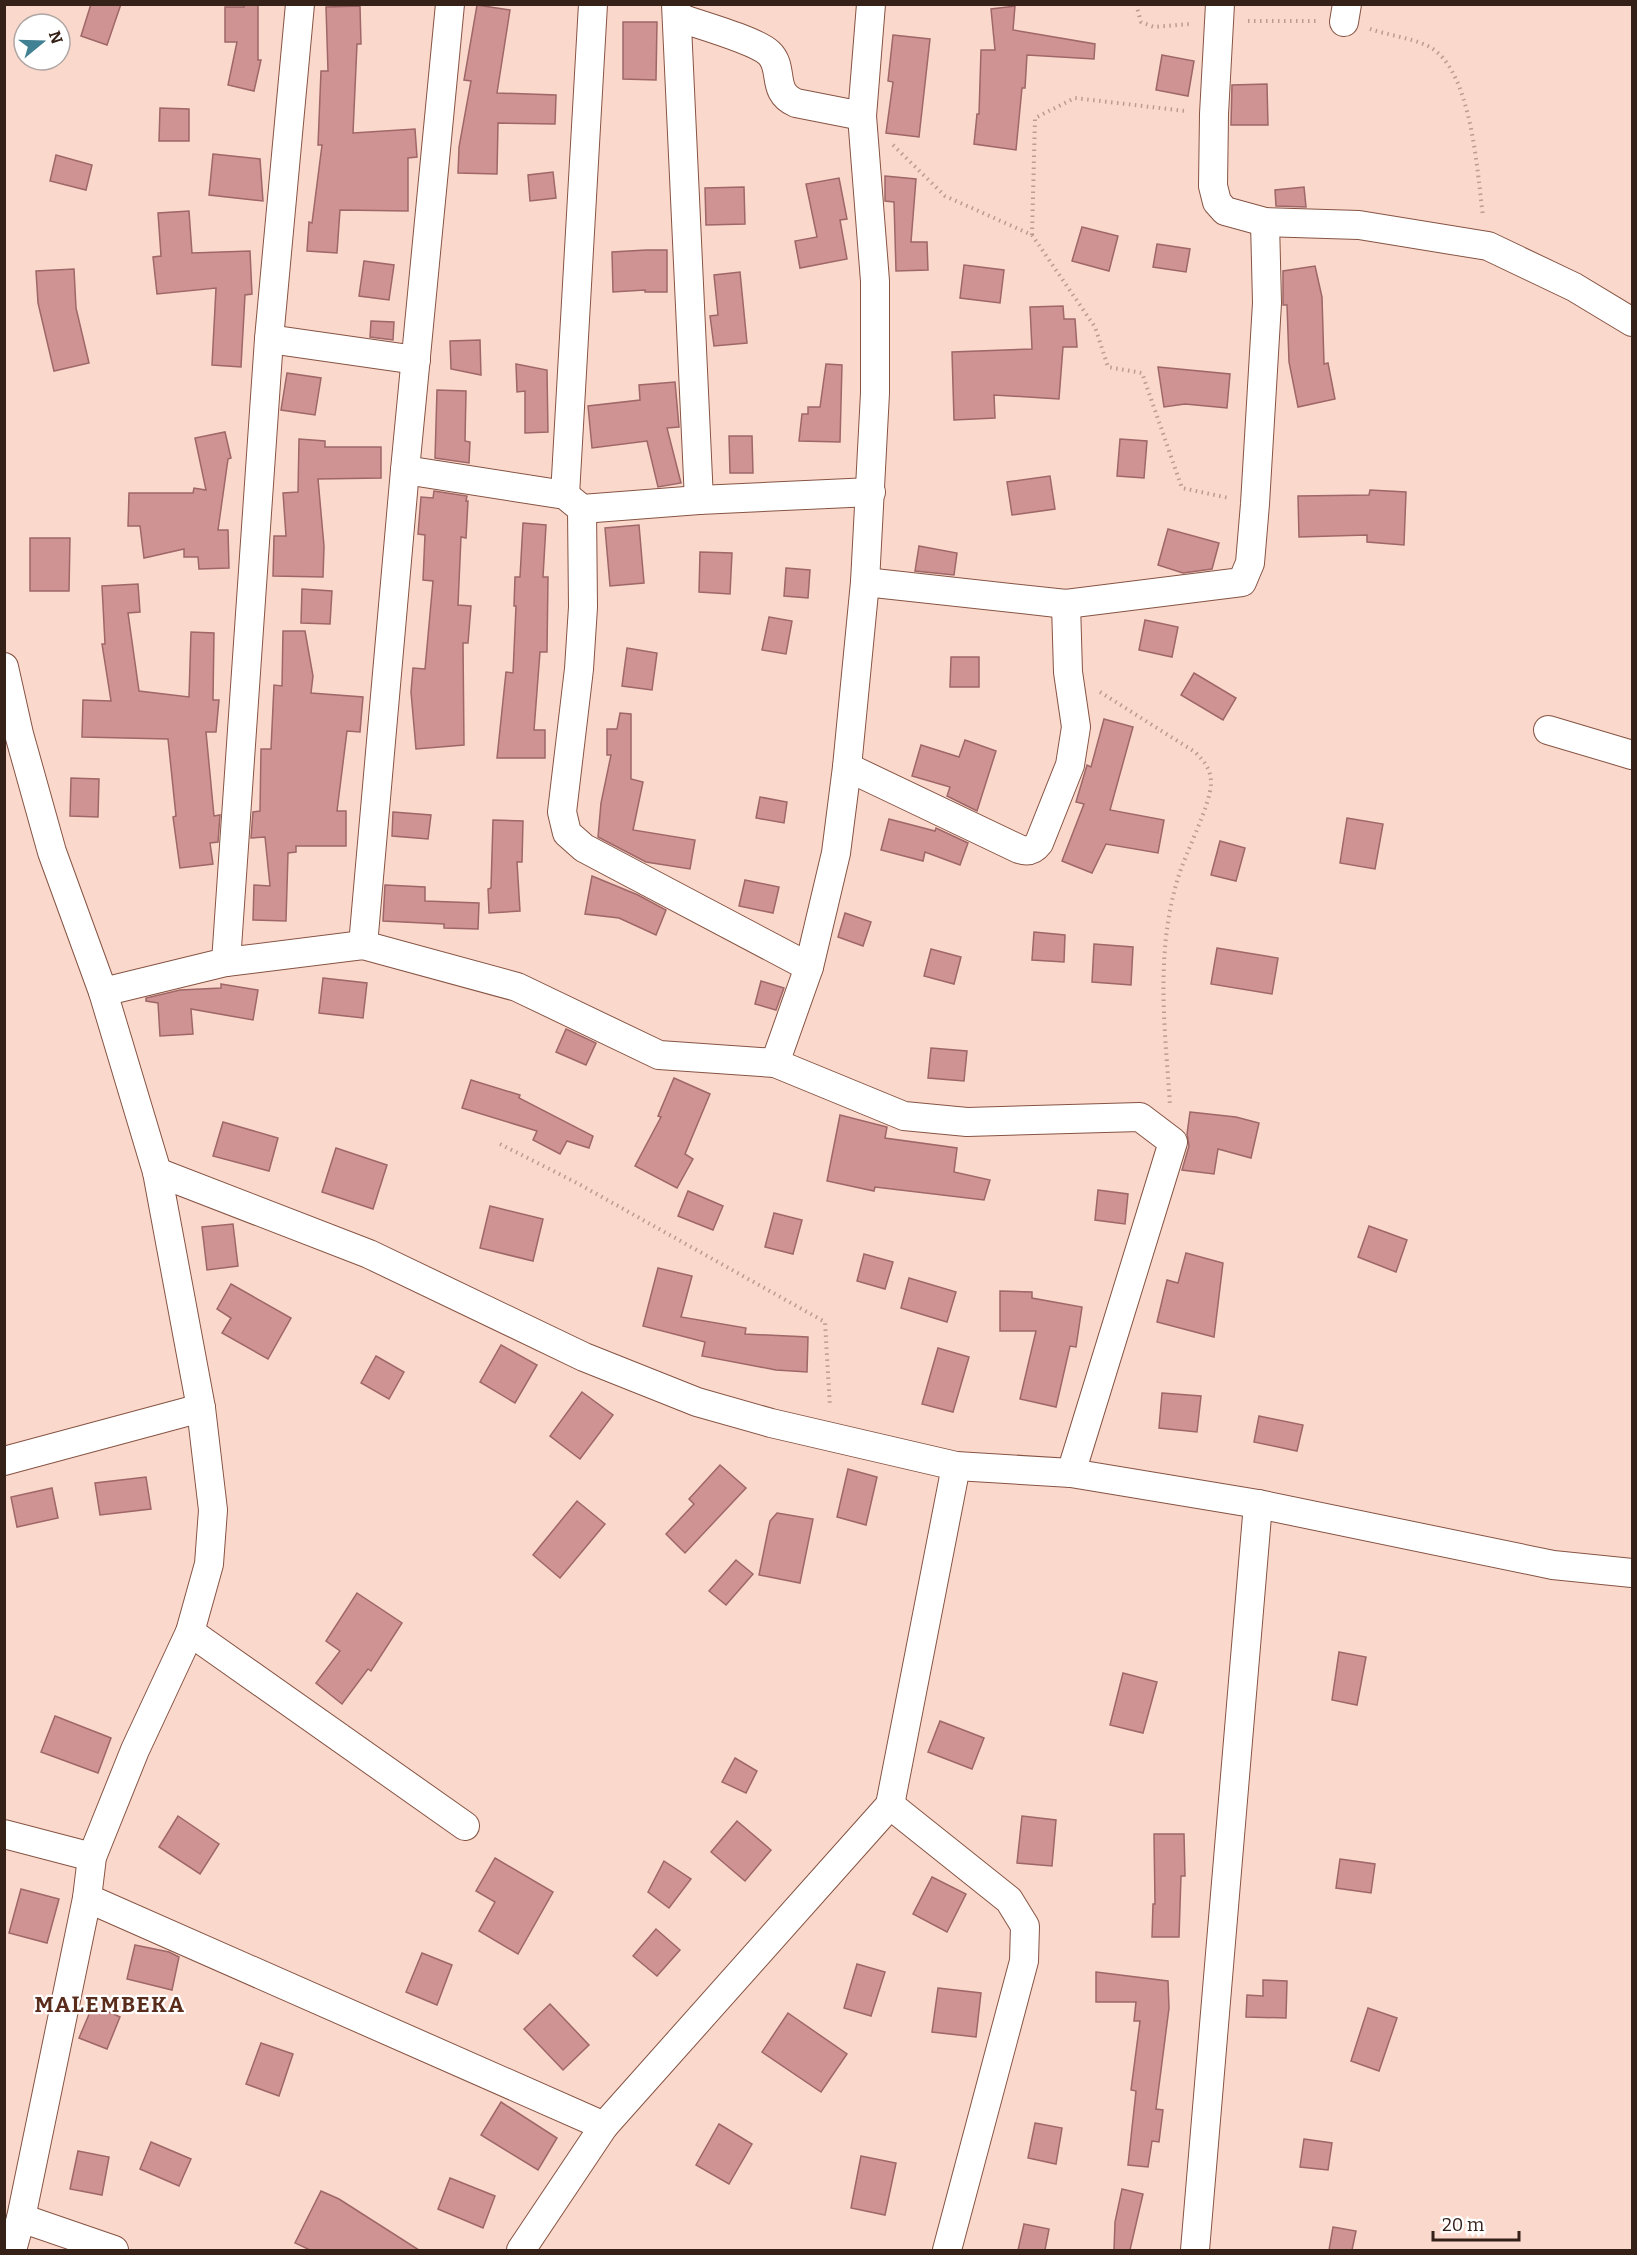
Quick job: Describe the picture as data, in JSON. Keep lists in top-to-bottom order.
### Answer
{
  "districts": ["MALEMBEKA"],
  "scale_bar": "20 m",
  "north": "right"
}
